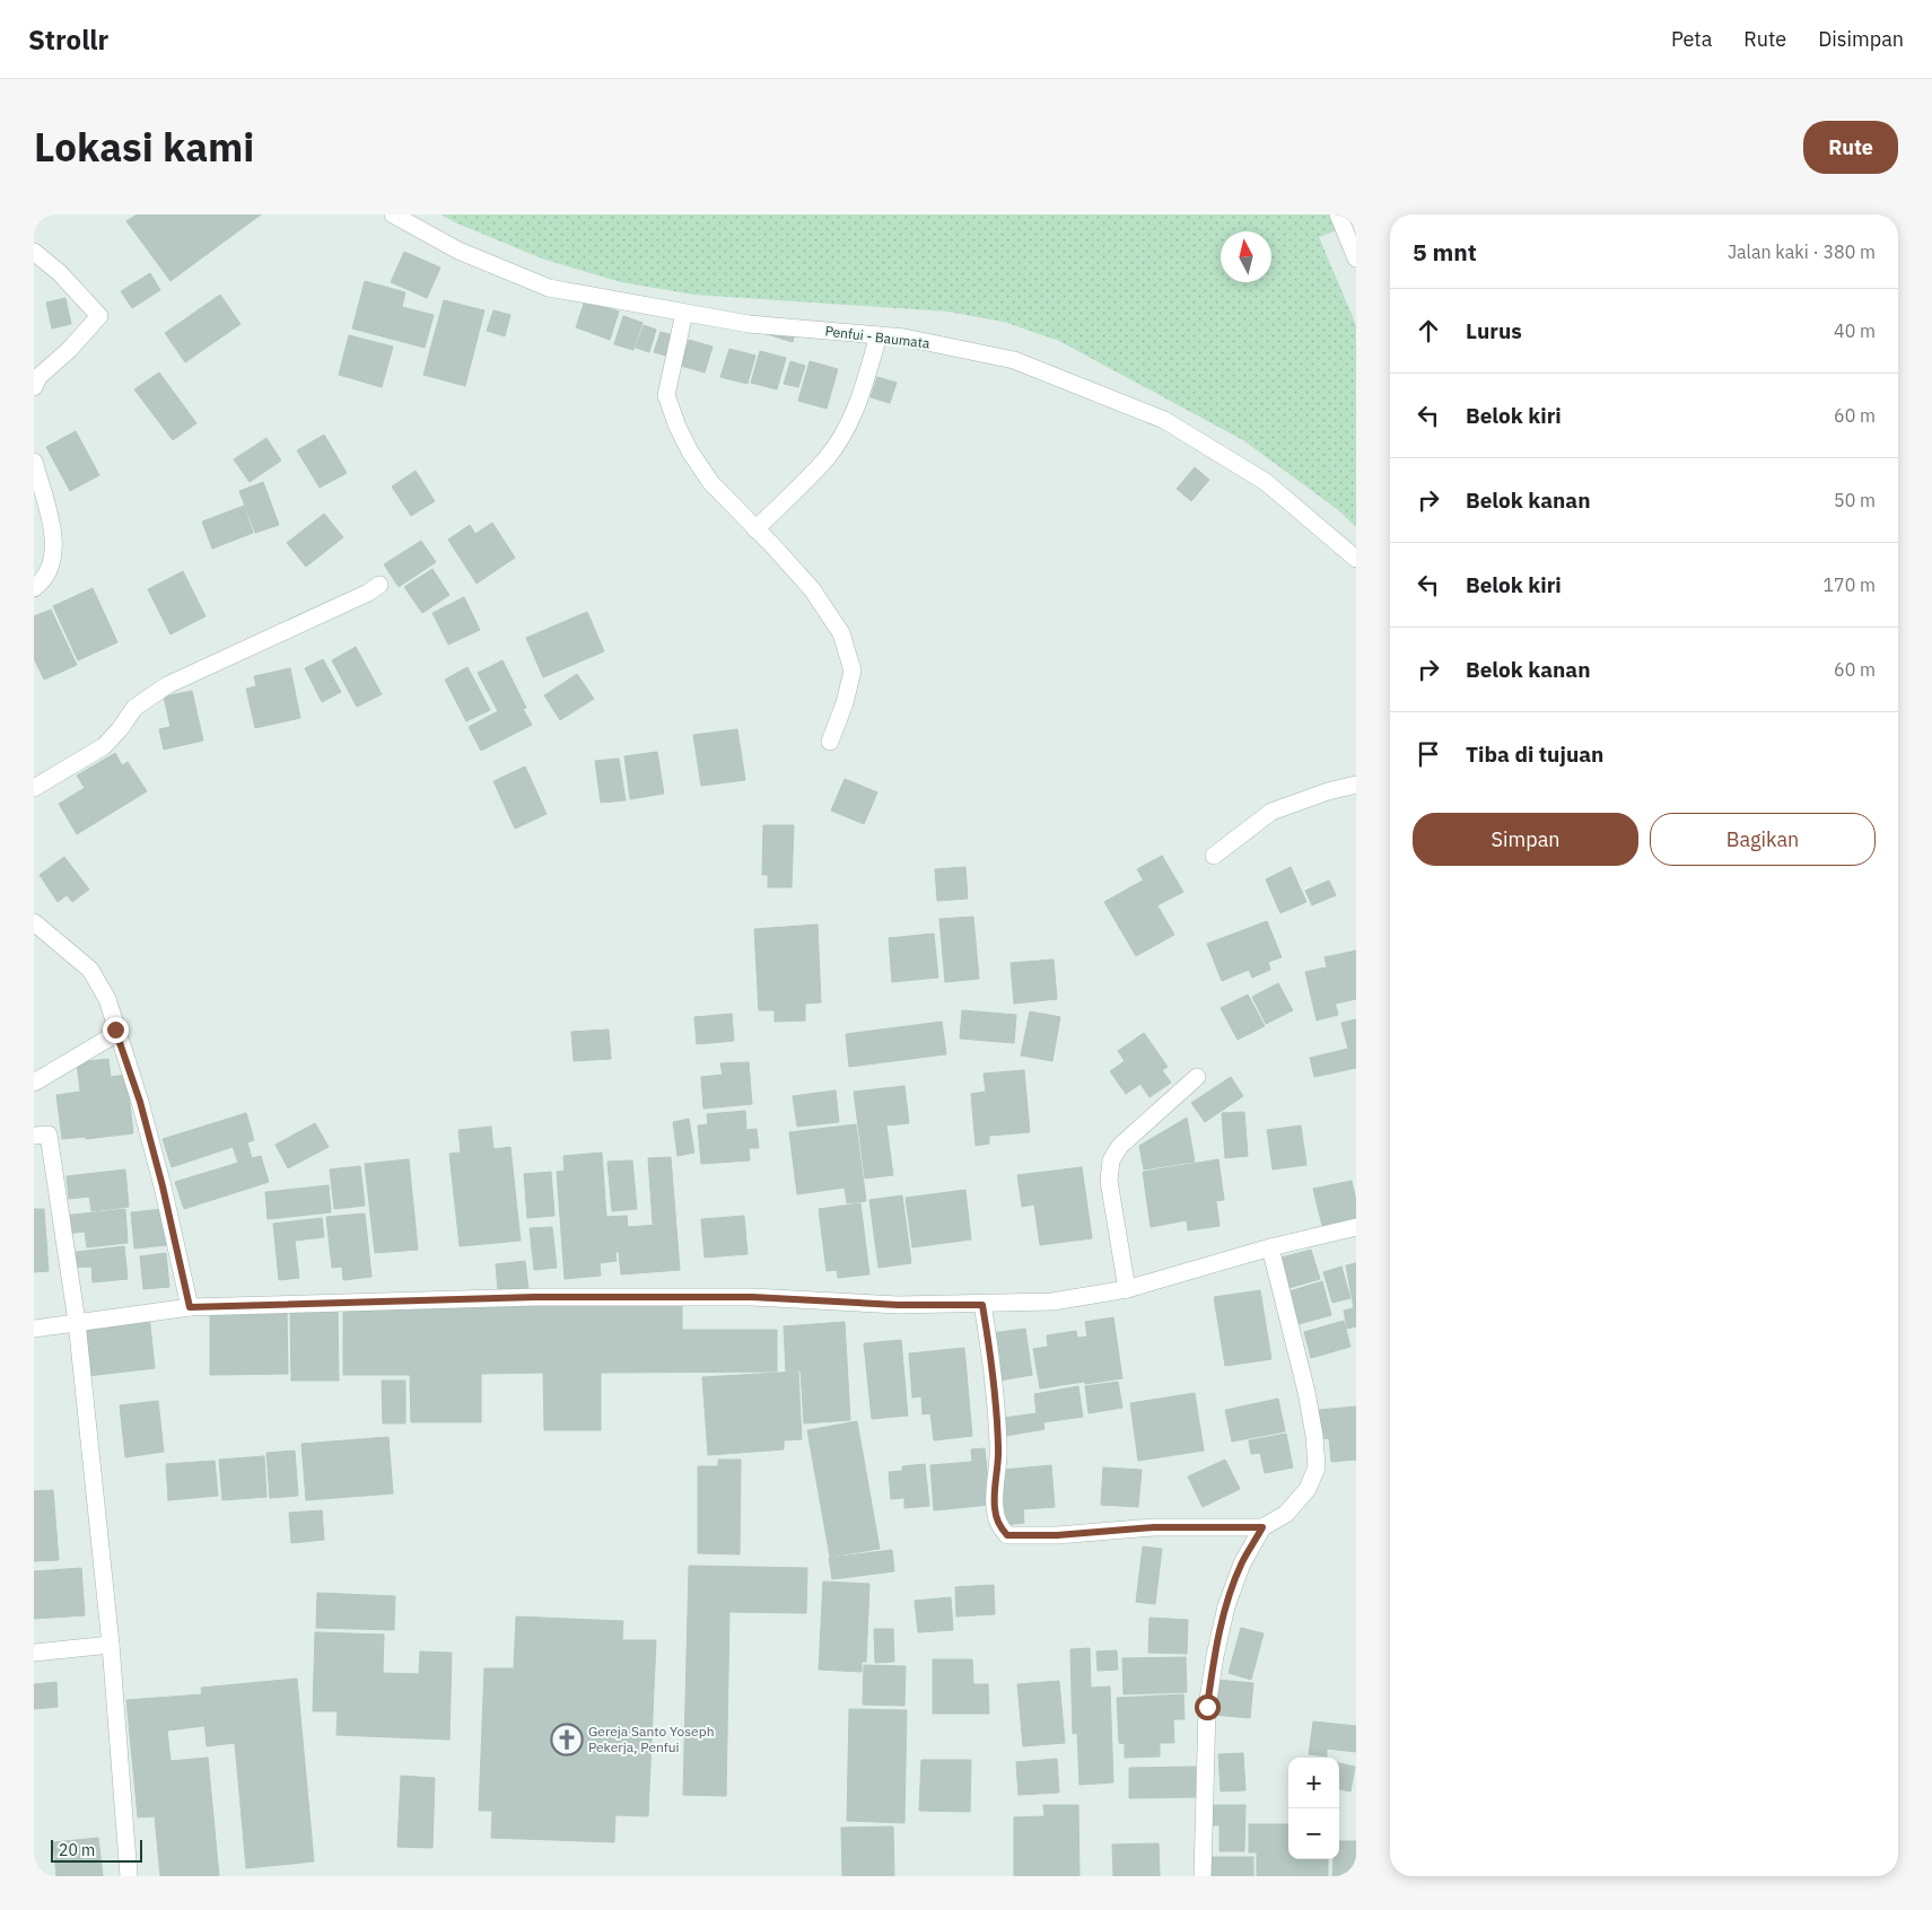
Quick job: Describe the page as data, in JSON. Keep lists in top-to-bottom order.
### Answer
{
  "streets": {
    "street": ["Penfui - Baumata"]
  },
  "places": {
    "church": ["Gereja Santo Yoseph Pekerja, Penfui"]
  },
  "scale_bar": "20 m",
  "north": "top",
  "page": {
    "header": "Strollr",
    "nav": ["Peta", "Rute", "Disimpan"],
    "title": "Lokasi kami",
    "buttons": [
      "Rute",
      ["Simpan", "Bagikan"]
    ],
    "heading": ["5 mnt", "Jalan kaki · 380 m"],
    "list": [
      ["Lurus", "40 m"],
      ["Belok kiri", "60 m"],
      ["Belok kanan", "50 m"],
      ["Belok kiri", "170 m"],
      ["Belok kanan", "60 m"],
      "Tiba di tujuan"
    ],
    "map_buttons": ["+", "−"],
    "scale": "20 m"
  }
}
